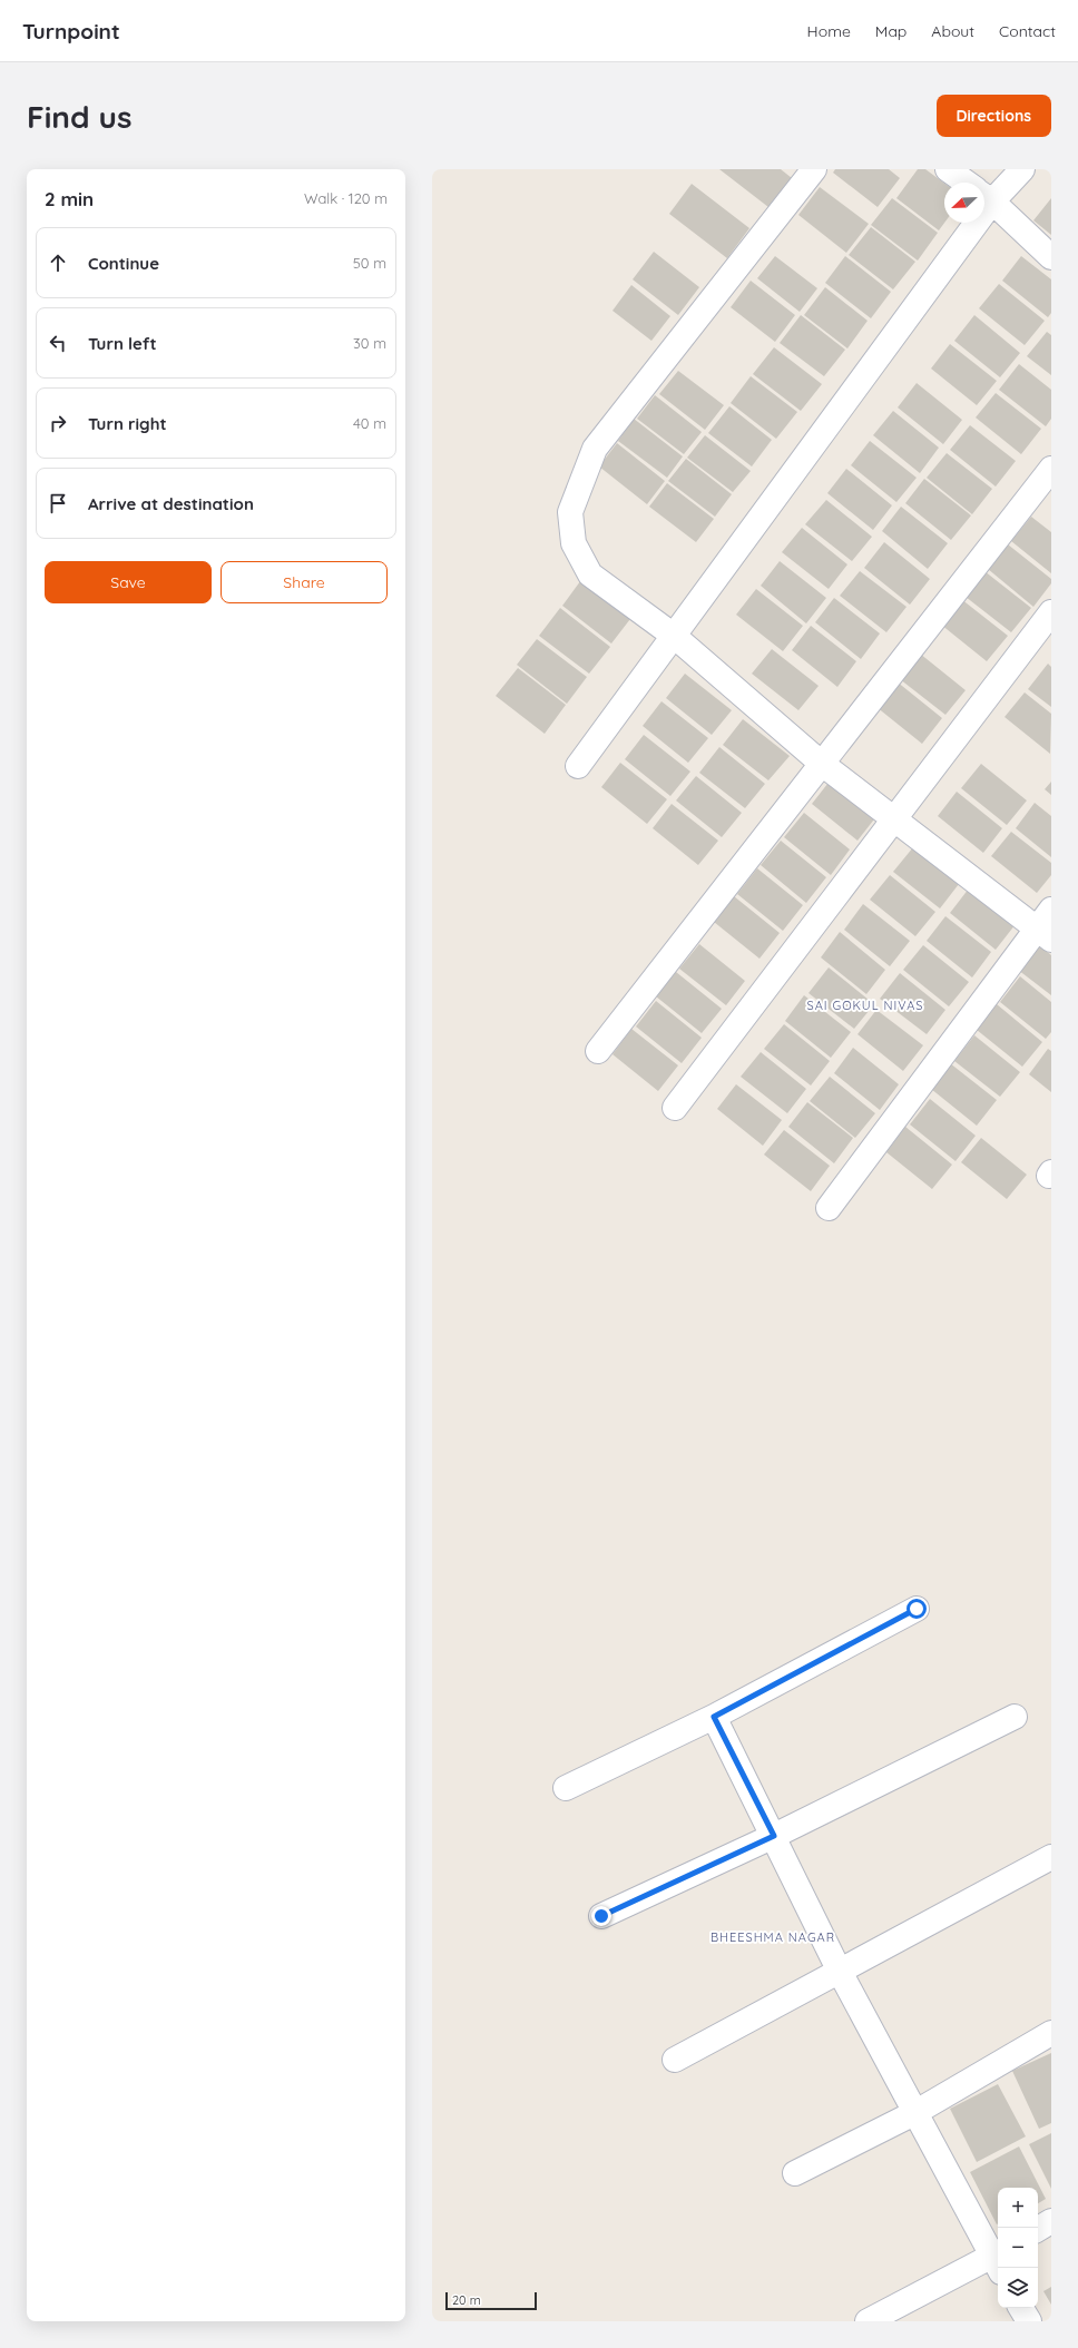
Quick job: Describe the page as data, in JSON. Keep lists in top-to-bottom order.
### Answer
{
  "districts": ["SAI GOKUL NIVAS", "BHEESHMA NAGAR"],
  "scale_bar": "20 m",
  "north": "bottom left",
  "page": {
    "header": "Turnpoint",
    "nav": [
      "Home",
      "Map",
      "About",
      "Contact"
    ],
    "buttons": [
      "Directions",
      ["Save", "Share"]
    ],
    "title": "Find us",
    "heading": ["2 min", "Walk · 120 m"],
    "list": [
      ["Continue", "50 m"],
      ["Turn left", "30 m"],
      ["Turn right", "40 m"],
      "Arrive at destination"
    ],
    "map_buttons": ["+", "−"],
    "scale": "20 m"
  }
}
